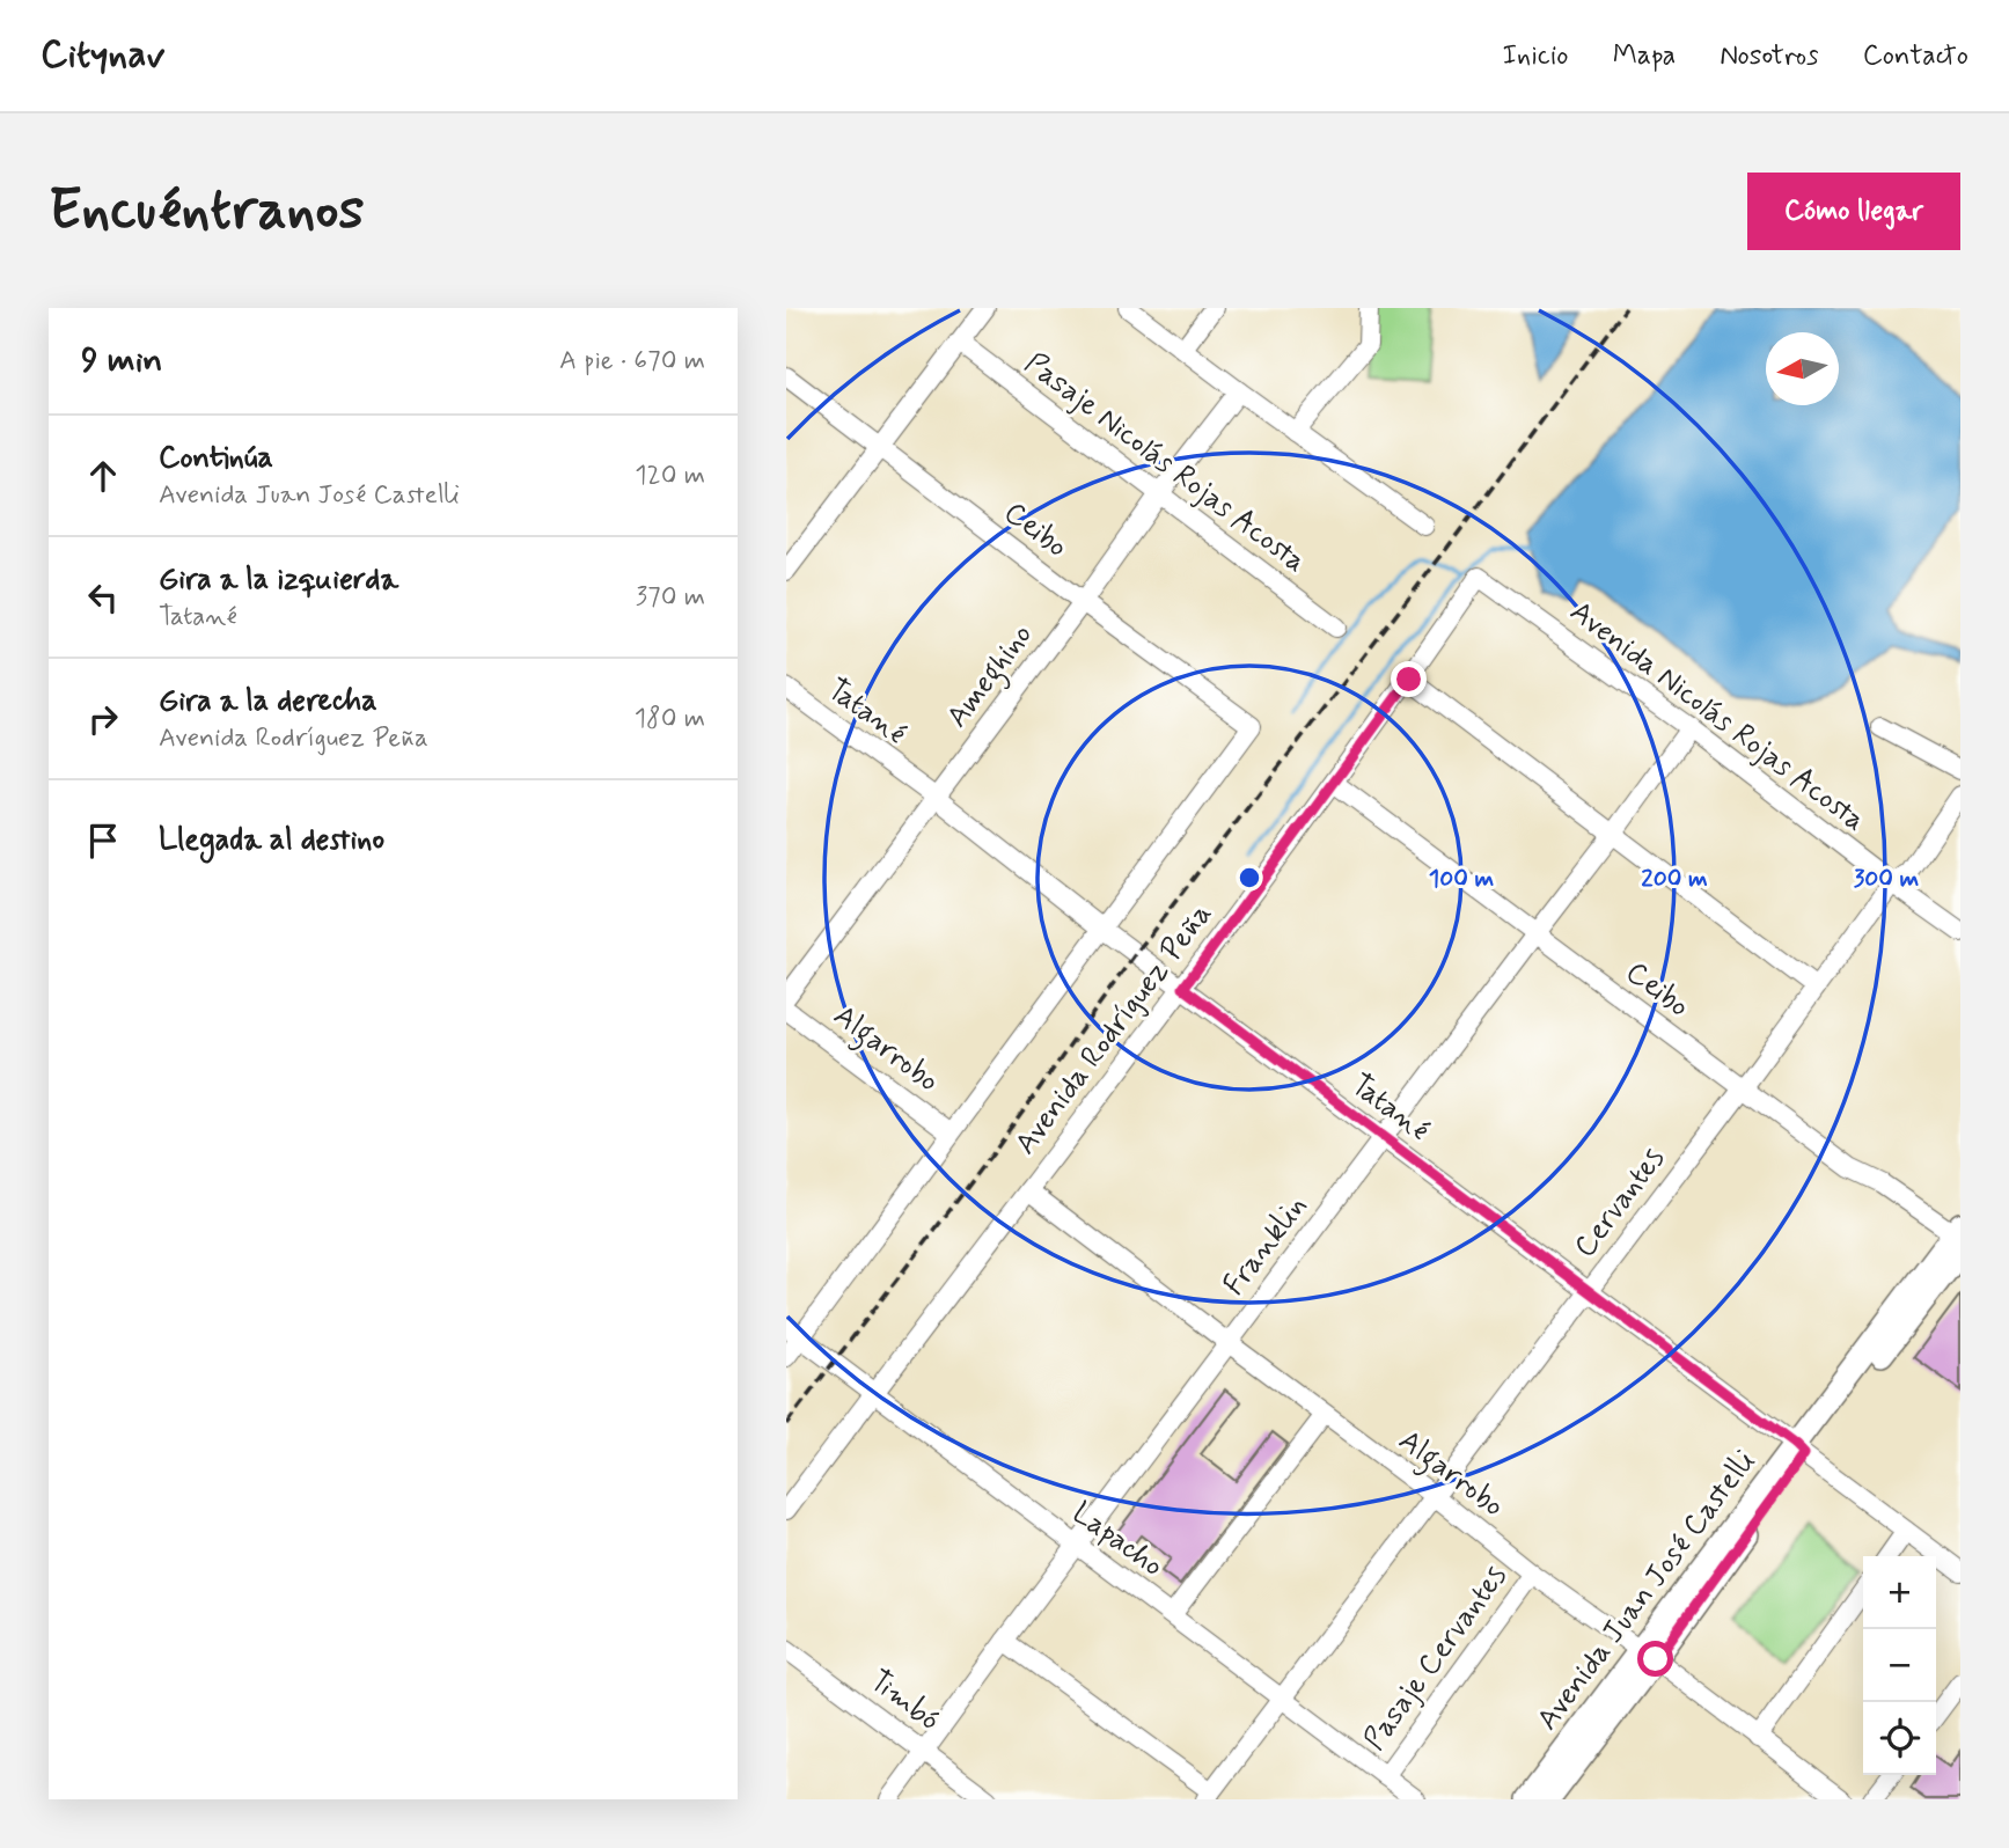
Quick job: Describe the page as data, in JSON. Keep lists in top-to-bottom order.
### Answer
{
  "streets": {
    "main road": ["Avenida Juan José Castelli"],
    "street": [
      "Pasaje Nicolás Rojas Acosta",
      "Ceibo",
      "Ameghino",
      "Tatané",
      "Avenida Nicolás Rojas Acosta",
      "Avenida Rodríguez Peña",
      "Algarrobo",
      "Cervantes",
      "Franklin",
      "Lapacho",
      "Pasaje Cervantes",
      "Timbó"
    ]
  },
  "crossings": [
    ["Pasaje Nicolás Rojas Acosta", "Ameghino"],
    ["Ceibo", "Ameghino"],
    ["Ceibo", "Tatané"],
    ["Ceibo", "Avenida Rodríguez Peña"],
    ["Ceibo", "Cervantes"],
    ["Ceibo", "Franklin"],
    ["Ceibo", "Avenida Juan José Castelli"],
    ["Ameghino", "Tatané"],
    ["Tatané", "Avenida Rodríguez Peña"],
    ["Tatané", "Cervantes"],
    ["Tatané", "Franklin"],
    ["Tatané", "Avenida Juan José Castelli"],
    ["Avenida Nicolás Rojas Acosta", "Avenida Rodríguez Peña"],
    ["Avenida Nicolás Rojas Acosta", "Cervantes"],
    ["Avenida Nicolás Rojas Acosta", "Franklin"],
    ["Avenida Rodríguez Peña", "Algarrobo"],
    ["Avenida Rodríguez Peña", "Lapacho"],
    ["Algarrobo", "Cervantes"],
    ["Algarrobo", "Franklin"],
    ["Algarrobo", "Avenida Juan José Castelli"],
    ["Algarrobo", "Pasaje Cervantes"],
    ["Cervantes", "Lapacho"],
    ["Franklin", "Lapacho"],
    ["Franklin", "Timbó"],
    ["Lapacho", "Pasaje Cervantes"]
  ],
  "north": "left",
  "page": {
    "header": "Citynav",
    "nav": [
      "Inicio",
      "Mapa",
      "Nosotros",
      "Contacto"
    ],
    "buttons": "Cómo llegar",
    "title": "Encuéntranos",
    "heading": ["9 min", "A pie · 670 m"],
    "list": [
      ["Continúa", "Avenida Juan José Castelli", "120 m"],
      ["Gira a la izquierda", "Tatané", "370 m"],
      ["Gira a la derecha", "Avenida Rodríguez Peña", "180 m"],
      "Llegada al destino"
    ],
    "map_buttons": ["+", "−"]
  },
  "rings": ["100 m", "200 m", "300 m"]
}
